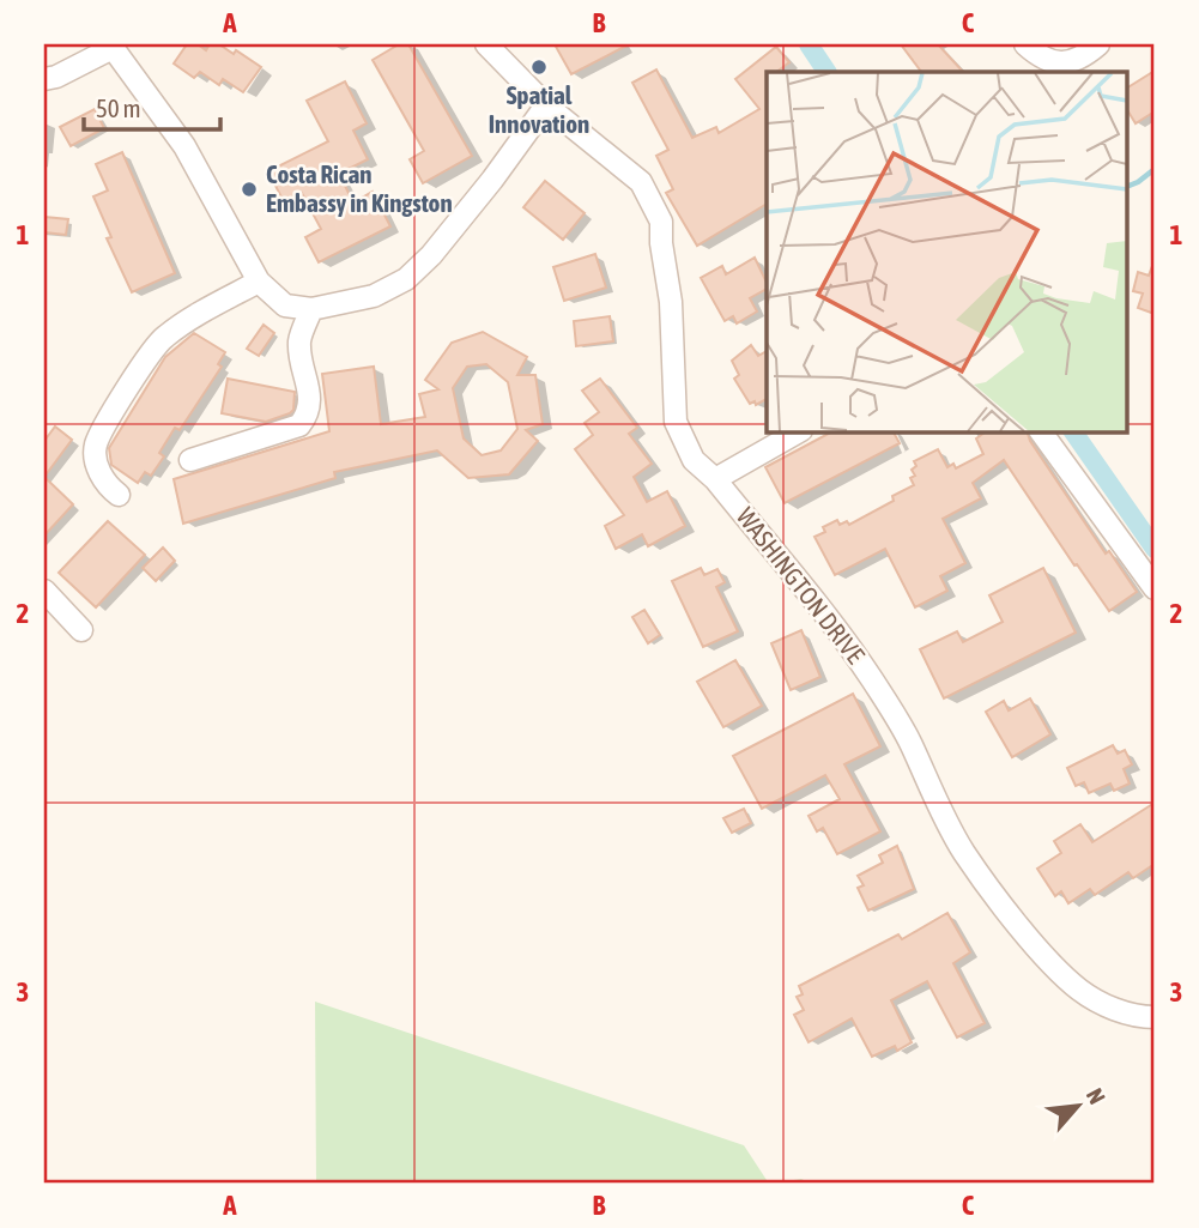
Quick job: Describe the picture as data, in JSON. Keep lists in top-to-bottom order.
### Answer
{
  "streets": {
    "street": ["WASHINGTON DRIVE"]
  },
  "places": ["Spatial Innovation", "Costa Rican Embassy in Kingston"],
  "scale_bar": "50 m",
  "north": "top right",
  "grid": {
    "columns": ["A", "B", "C"],
    "rows": ["1", "2", "3"]
  }
}
